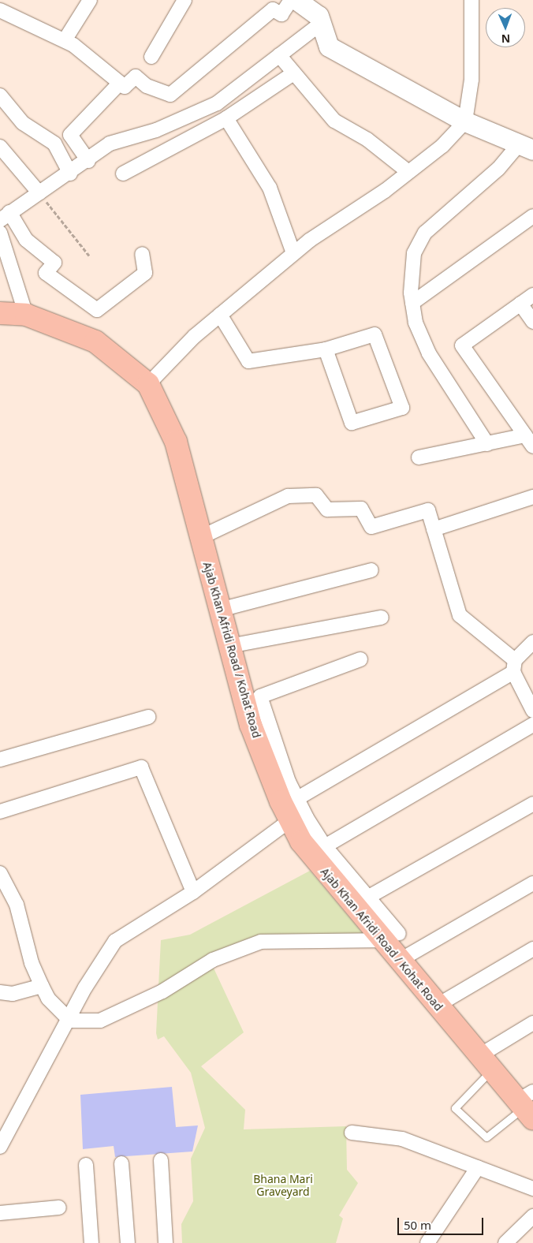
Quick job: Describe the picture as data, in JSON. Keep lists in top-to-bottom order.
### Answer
{
  "streets": {
    "main road": ["Ajab Khan Afridi Road / Kohat Road"]
  },
  "parks": ["Bhana Mari Graveyard"],
  "scale_bar": "50 m",
  "north": "bottom"
}
